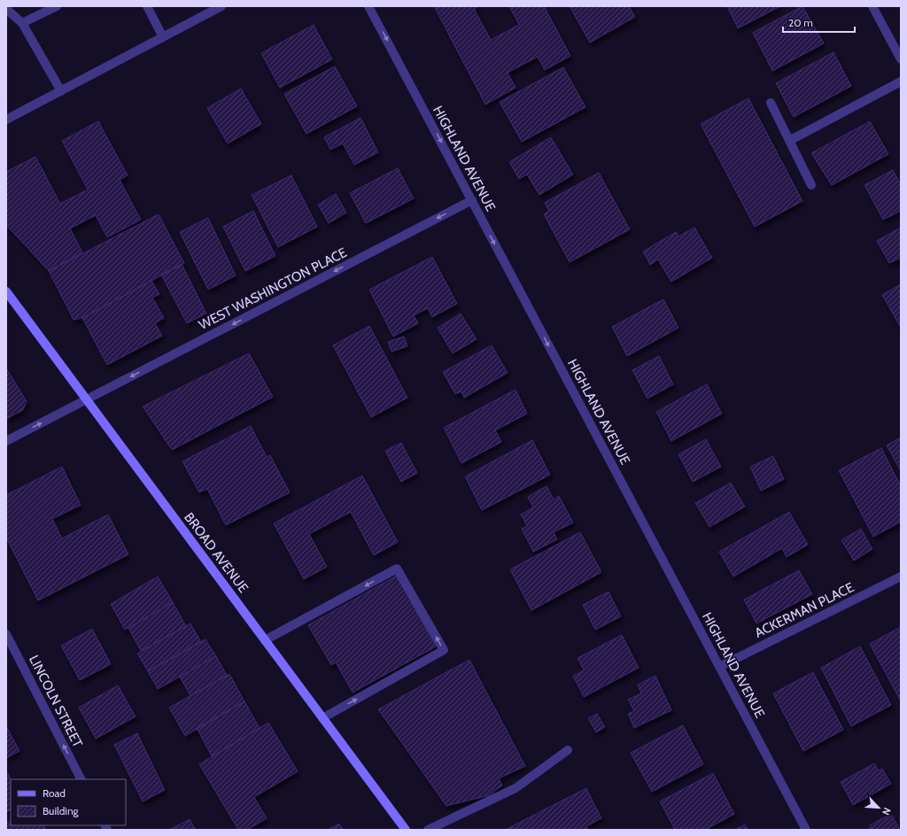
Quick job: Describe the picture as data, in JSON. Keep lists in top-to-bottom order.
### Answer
{
  "streets": {
    "main road": ["BROAD AVENUE"],
    "street": [
      "HIGHLAND AVENUE",
      "WEST WASHINGTON PLACE",
      "ACKERMAN PLACE",
      "LINCOLN STREET"
    ]
  },
  "crossings": [
    ["HIGHLAND AVENUE", "WEST WASHINGTON PLACE"],
    ["HIGHLAND AVENUE", "ACKERMAN PLACE"],
    ["WEST WASHINGTON PLACE", "BROAD AVENUE"]
  ],
  "one_way": ["HIGHLAND AVENUE", "LINCOLN STREET"],
  "legend": ["Road", "Building"],
  "scale_bar": "20 m",
  "north": "bottom right"
}
